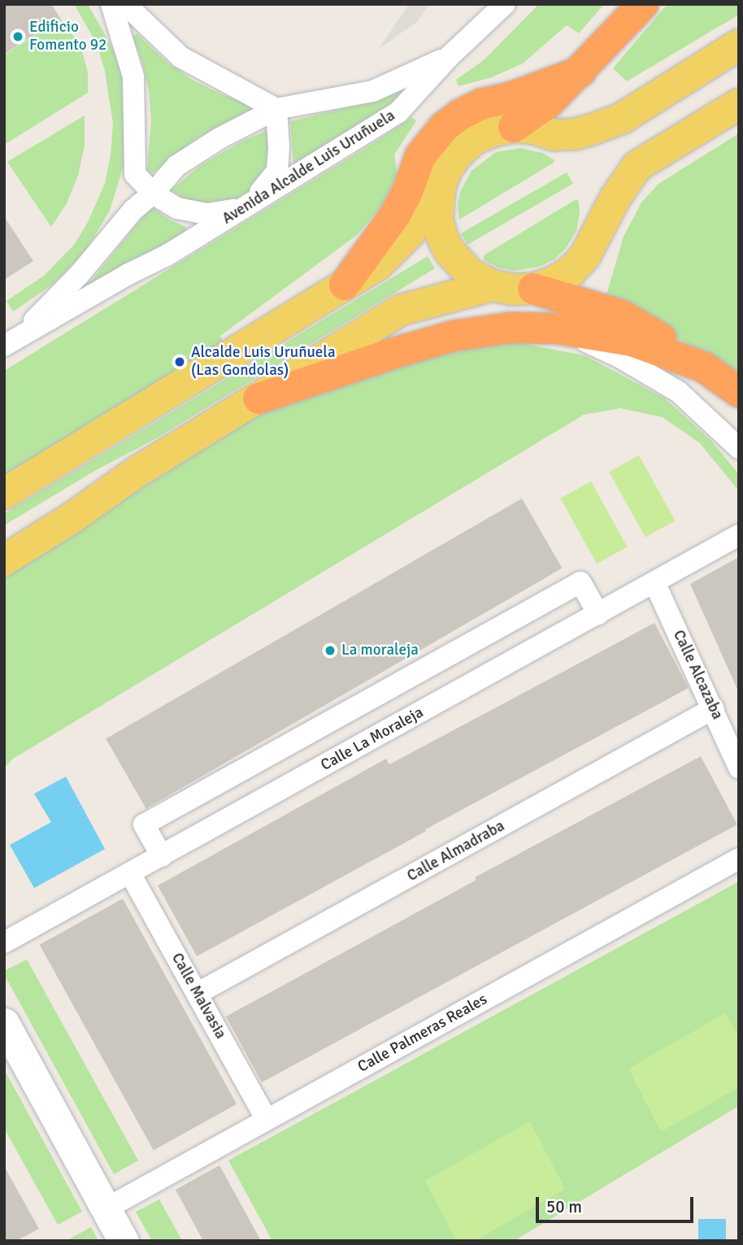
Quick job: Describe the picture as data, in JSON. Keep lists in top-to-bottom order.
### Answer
{
  "streets": {
    "street": [
      "Avenida Alcalde Luis Uruñuela",
      "Calle Alcazaba",
      "Calle La Moraleja",
      "Calle Almadraba",
      "Calle Malvasia",
      "Calle Palmeras Reales"
    ]
  },
  "crossings": [
    ["Calle Alcazaba", "Calle La Moraleja"],
    ["Calle Alcazaba", "Calle Almadraba"],
    ["Calle La Moraleja", "Calle Malvasia"],
    ["Calle Almadraba", "Calle Malvasia"],
    ["Calle Malvasia", "Calle Palmeras Reales"]
  ],
  "places": ["Edificio Fomento 92", "Alcalde Luis Uruñuela (Las Gondolas)", "La moraleja"],
  "scale_bar": "50 m"
}
